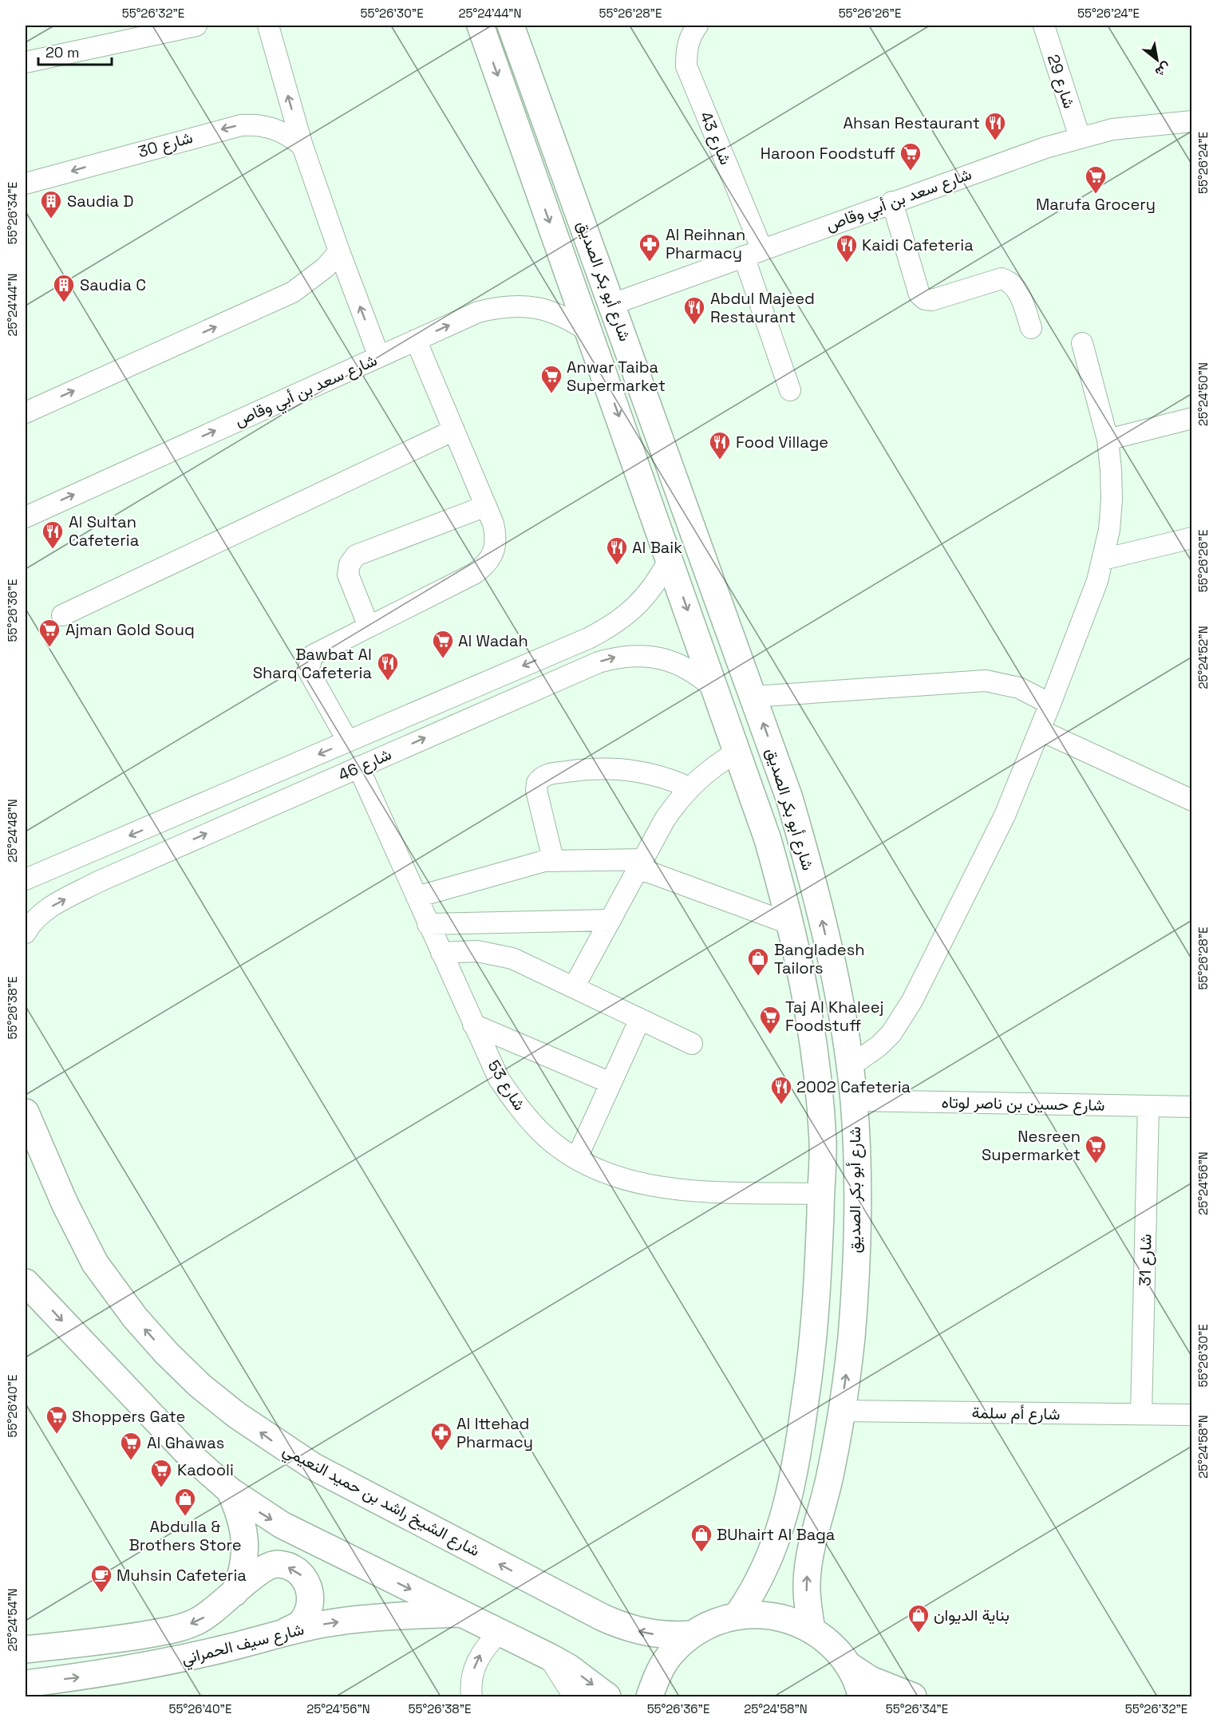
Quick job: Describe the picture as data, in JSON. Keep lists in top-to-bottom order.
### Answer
{
  "streets": {
    "street": [
      "شارع 29",
      "شارع 43",
      "شارع 30",
      "شارع سعد بن أبي وقاص",
      "شارع أبو بكر الصديق",
      "شارع 46",
      "شارع 53",
      "شارع حسين بن ناصر لوتاه",
      "شارع 31",
      "شارع أم سلمة",
      "شارع الشيخ راشد بن حميد النعيمي",
      "شارع سيف الحمراني"
    ]
  },
  "crossings": [
    ["شارع 29", "شارع سعد بن أبي وقاص"],
    ["شارع 43", "شارع سعد بن أبي وقاص"],
    ["شارع سعد بن أبي وقاص", "شارع أبو بكر الصديق"],
    ["شارع أبو بكر الصديق", "شارع 46"],
    ["شارع أبو بكر الصديق", "شارع 53"],
    ["شارع أبو بكر الصديق", "شارع حسين بن ناصر لوتاه"],
    ["شارع أبو بكر الصديق", "شارع أم سلمة"],
    ["شارع 46", "شارع 53"],
    ["شارع حسين بن ناصر لوتاه", "شارع 31"],
    ["شارع 31", "شارع أم سلمة"]
  ],
  "places": {
    "restaurant": [
      "Ahsan Restaurant",
      "Kaidi Cafeteria",
      "Abdul Majeed Restaurant",
      "Food Village",
      "Al Sultan Cafeteria",
      "Al Baik",
      "Bawbat Al Sharq Cafeteria",
      "2002 Cafeteria"
    ],
    "supermarket": [
      "Haroon Foodstuff",
      "Marufa Grocery",
      "Anwar Taiba Supermarket",
      "Ajman Gold Souq",
      "Al Wadah",
      "Taj Al Khaleej Foodstuff",
      "Nesreen Supermarket",
      "Shoppers Gate",
      "Al Ghawas",
      "Kadooli"
    ],
    "building": ["Saudia D", "Saudia C"],
    "pharmacy": ["Al Reihnan Pharmacy", "Al Ittehad Pharmacy"],
    "shop": [
      "Bangladesh Tailors",
      "Abdulla & Brothers Store",
      "BUhairt Al Baga",
      "بناية الديوان"
    ],
    "cafe": ["Muhsin Cafeteria"]
  },
  "scale_bar": "20 m",
  "north": "bottom right",
  "coordinates": [
    "55°26'32\"E",
    "55°26'30\"E",
    "25°24'44\"N",
    "55°26'28\"E",
    "55°26'26\"E",
    "55°26'24\"E",
    "55°26'34\"E",
    "25°24'50\"N",
    "55°26'36\"E",
    "25°24'52\"N",
    "25°24'48\"N",
    "55°26'38\"E",
    "25°24'56\"N",
    "55°26'40\"E",
    "25°24'58\"N",
    "25°24'54\"N"
  ]
}
